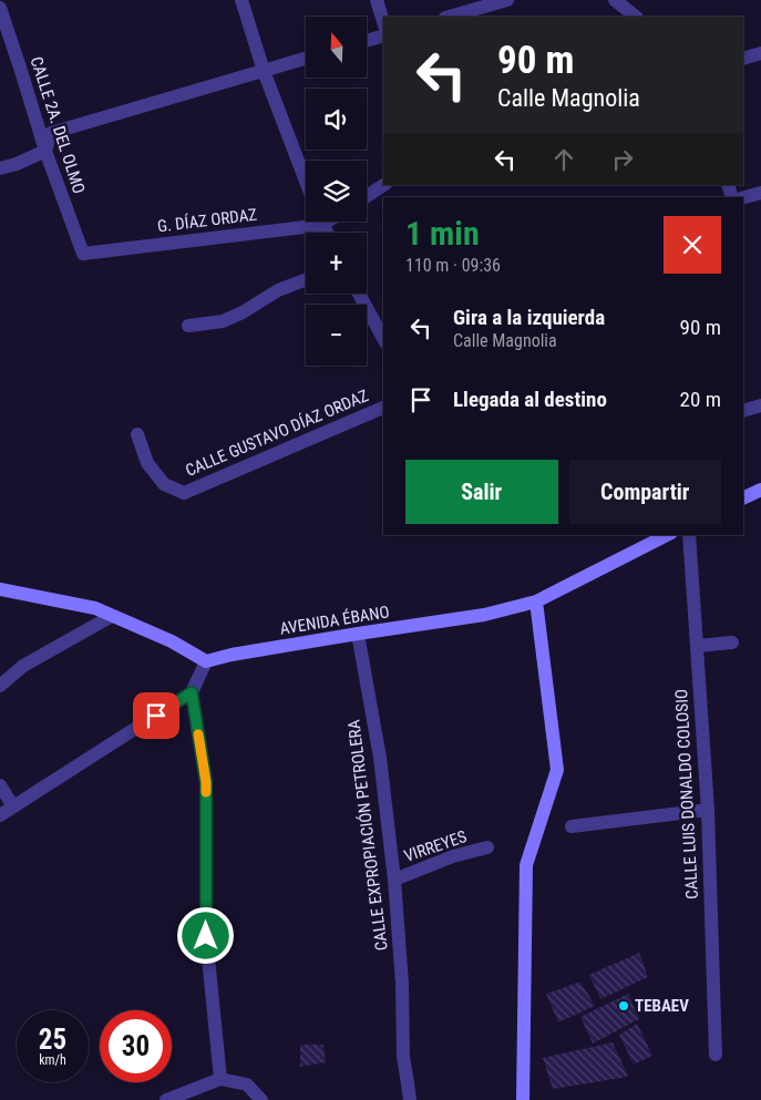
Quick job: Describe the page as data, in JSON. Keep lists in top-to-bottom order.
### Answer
{
  "streets": {
    "main road": ["AVENIDA ÉBANO"],
    "street": [
      "CALLE 2A. DEL OLMO",
      "G. DÍAZ ORDAZ",
      "CALLE GUSTAVO DÍAZ ORDAZ",
      "CALLE LUIS DONALDO COLOSIO",
      "CALLE EXPROPIACIÓN PETROLERA",
      "VIRREYES"
    ]
  },
  "crossings": [
    ["CALLE 2A. DEL OLMO", "G. DÍAZ ORDAZ"],
    ["AVENIDA ÉBANO", "CALLE EXPROPIACIÓN PETROLERA"],
    ["CALLE EXPROPIACIÓN PETROLERA", "VIRREYES"]
  ],
  "places": ["TEBAEV"],
  "north": "top",
  "page": {
    "map_buttons": ["+", "−"],
    "turn": ["90 m", "Calle Magnolia"],
    "heading": ["1 min", "110 m · 09:36"],
    "list": [
      {
        "name": "Gira a la izquierda",
        "note": "Calle Magnolia",
        "value": "90 m"
      },
      {
        "name": "Llegada al destino",
        "value": "20 m"
      }
    ],
    "buttons": ["Salir", "Compartir"],
    "speed": "25 km/h",
    "limit": "30"
  }
}
